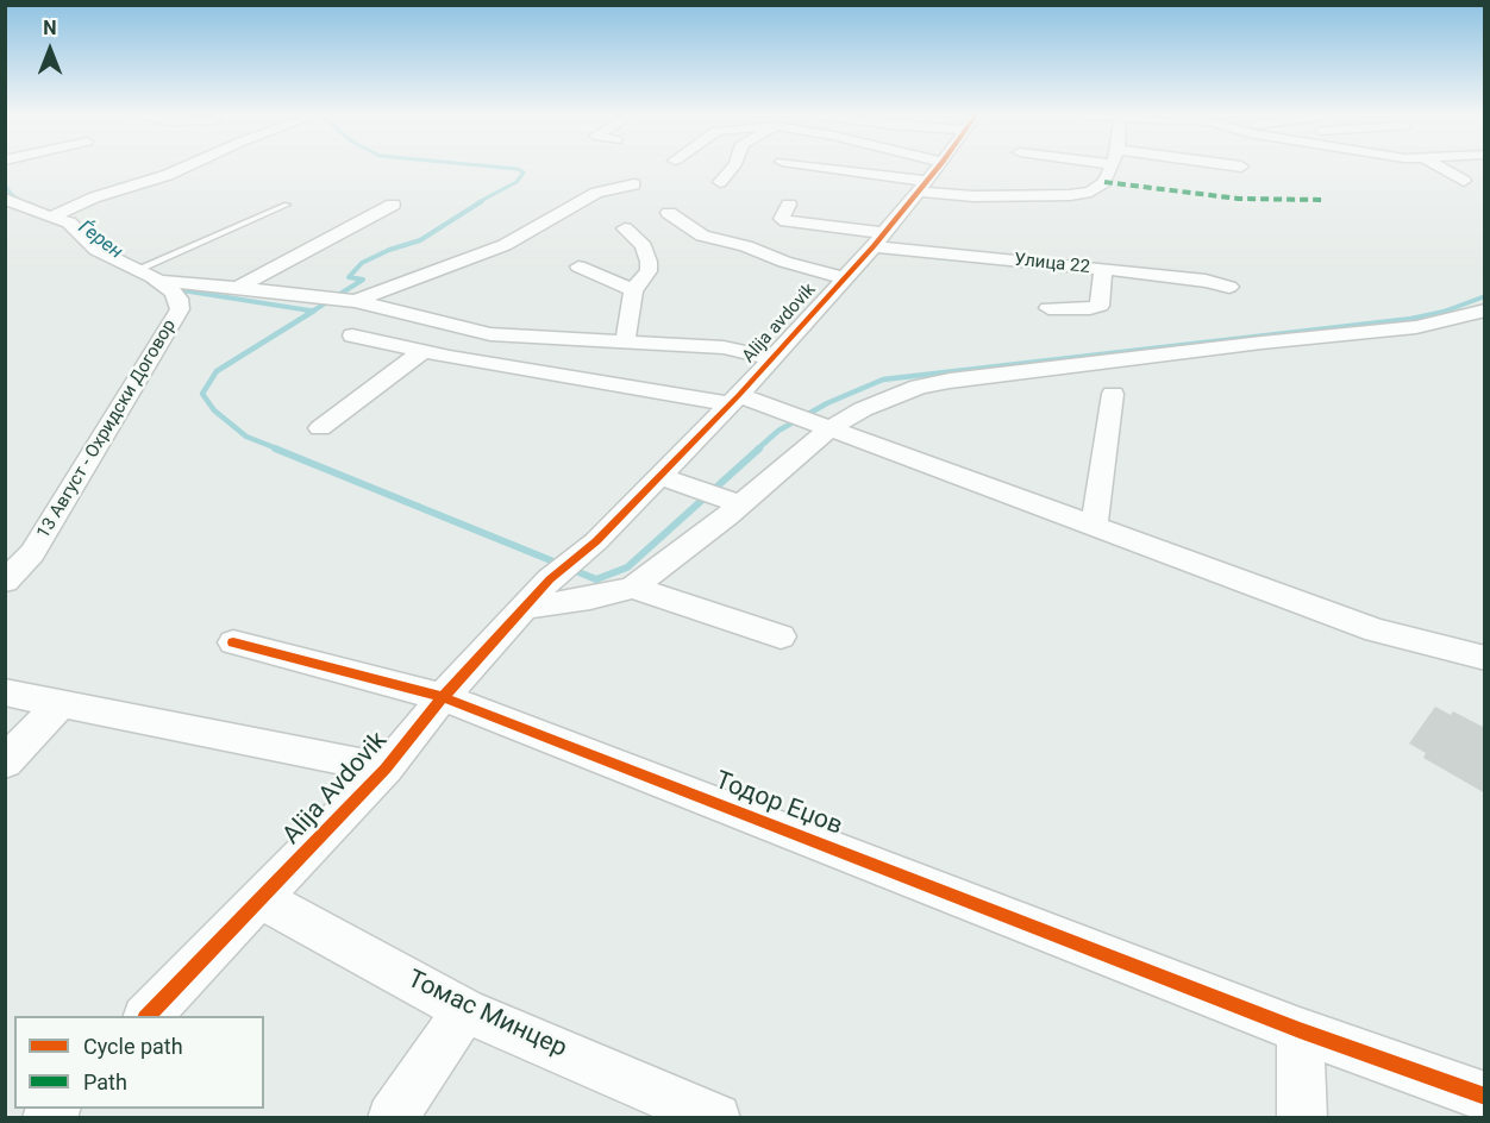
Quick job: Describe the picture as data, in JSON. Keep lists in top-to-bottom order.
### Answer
{
  "streets": {
    "street": [
      "Улица 22",
      "Alija avdovik",
      "13 Август - Охридски Договор",
      "Alija Avdovik",
      "Тодор Еџов",
      "Томас Минцер"
    ]
  },
  "crossings": [
    ["Улица 22", "Alija avdovik"],
    ["Alija avdovik", "Alija Avdovik"],
    ["Alija Avdovik", "Тодор Еџов"],
    ["Alija Avdovik", "Томас Минцер"]
  ],
  "water": ["Ѓерен"],
  "legend": ["Cycle path", "Path"],
  "north": "top"
}
